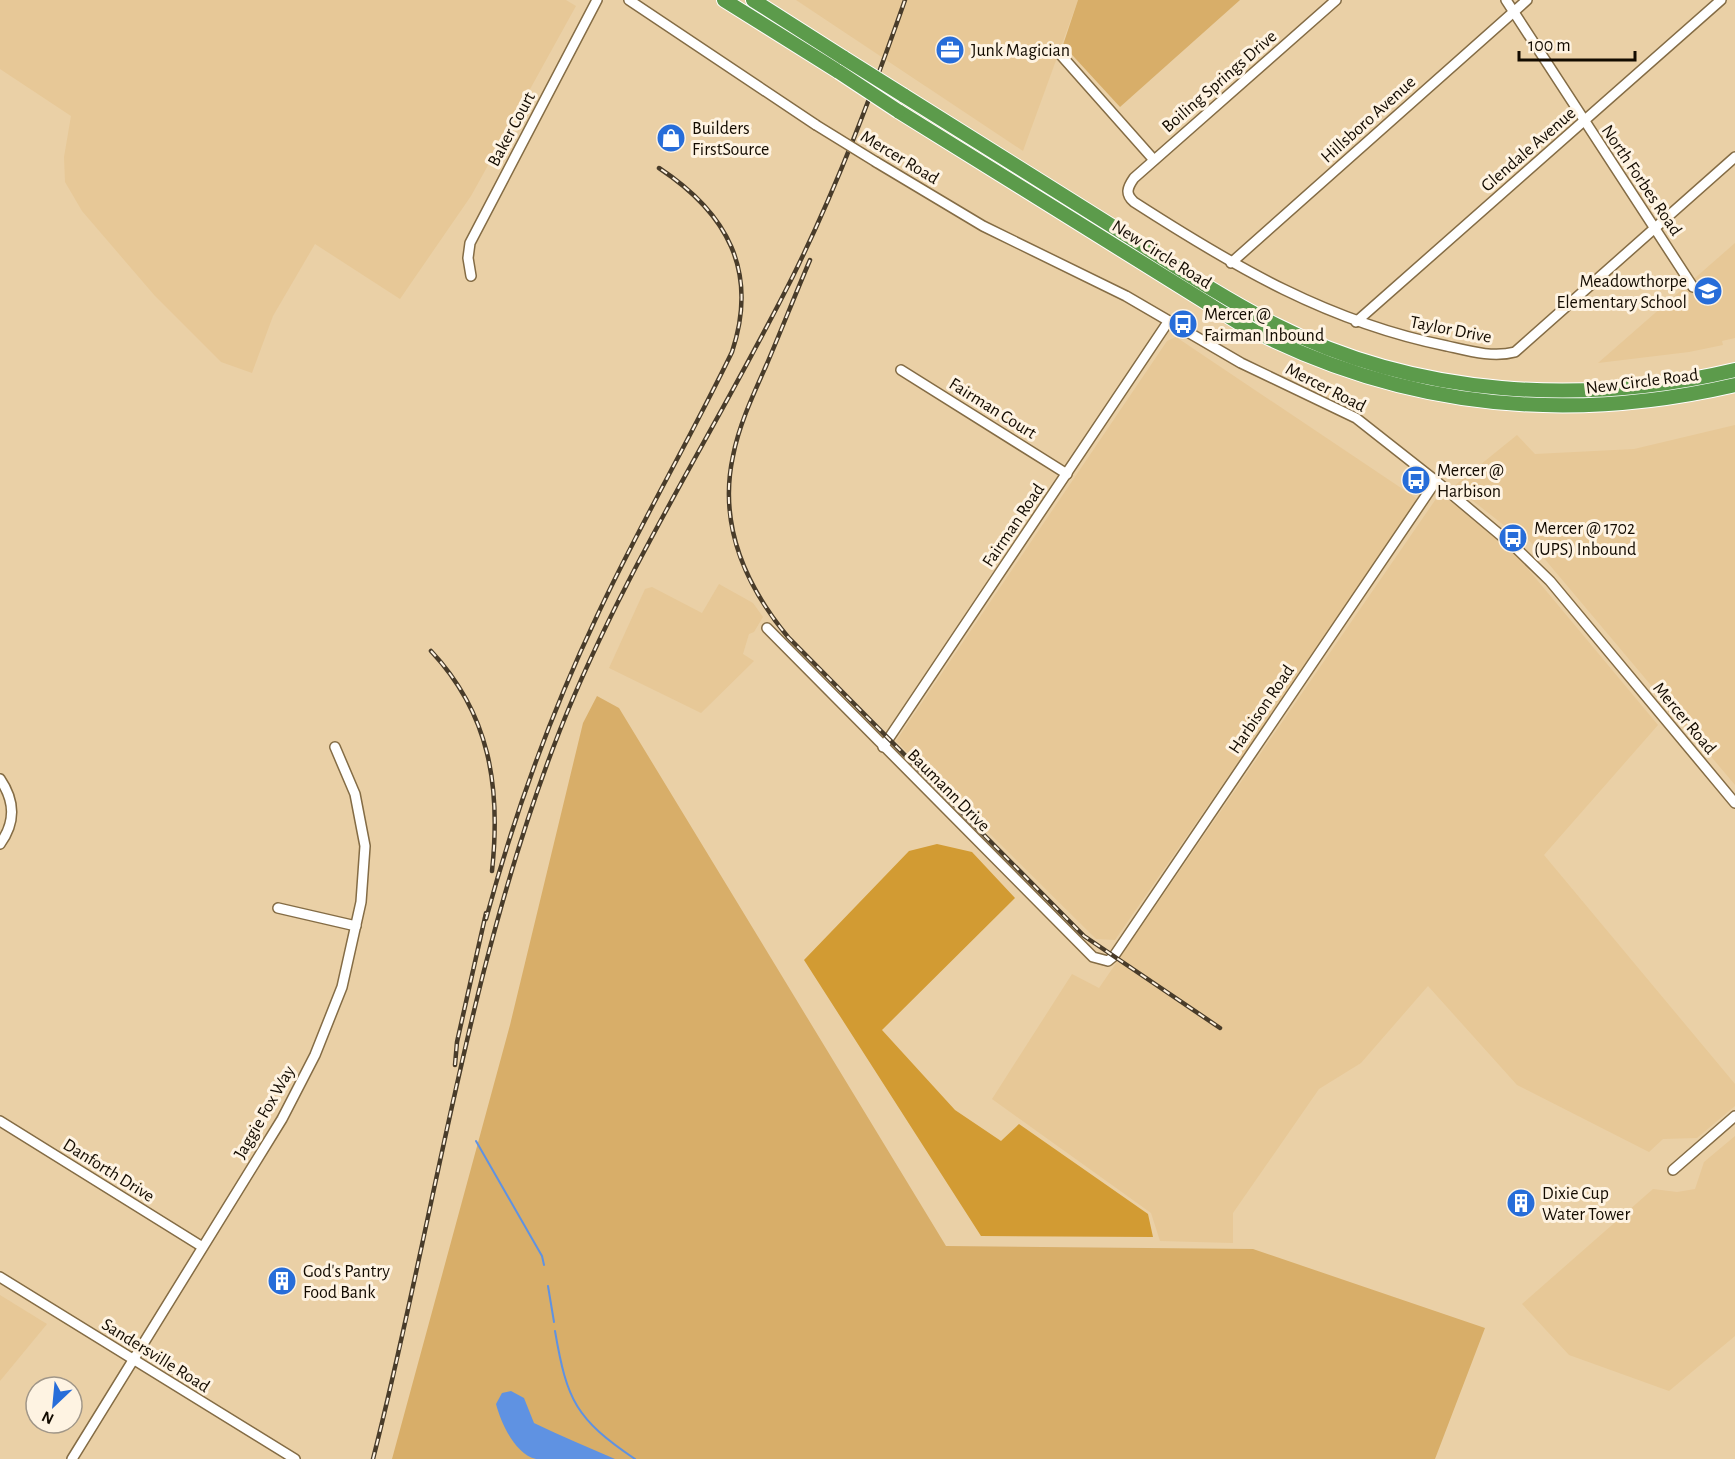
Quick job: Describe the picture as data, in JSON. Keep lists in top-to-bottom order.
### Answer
{
  "streets": {
    "highway": ["New Circle Road"],
    "street": [
      "Boiling Springs Drive",
      "Hillsboro Avenue",
      "Baker Court",
      "Glendale Avenue",
      "Mercer Road",
      "North Forbes Road",
      "Taylor Drive",
      "Fairman Court",
      "Fairman Road",
      "Harbison Road",
      "Baumann Drive",
      "Jaggie Fox Way",
      "Danforth Drive",
      "Sandersville Road"
    ]
  },
  "crossings": [
    ["Boiling Springs Drive", "Taylor Drive"],
    ["Hillsboro Avenue", "North Forbes Road"],
    ["Hillsboro Avenue", "Taylor Drive"],
    ["Glendale Avenue", "North Forbes Road"],
    ["Glendale Avenue", "Taylor Drive"],
    ["Mercer Road", "Fairman Road"],
    ["Mercer Road", "Harbison Road"],
    ["North Forbes Road", "Taylor Drive"],
    ["Fairman Court", "Fairman Road"],
    ["Fairman Road", "Baumann Drive"],
    ["Harbison Road", "Baumann Drive"],
    ["Jaggie Fox Way", "Danforth Drive"],
    ["Jaggie Fox Way", "Sandersville Road"]
  ],
  "places": {
    "office": ["Junk Magician"],
    "shop": ["Builders FirstSource"],
    "school or university": ["Meadowthorpe Elementary School"],
    "bus stop": ["Mercer @ Fairman Inbound", "Mercer @ Harbison", "Mercer @ 1702 (UPS) Inbound"],
    "building": ["Dixie Cup Water Tower", "God's Pantry Food Bank"]
  },
  "scale_bar": "100 m",
  "north": "bottom left"
}
